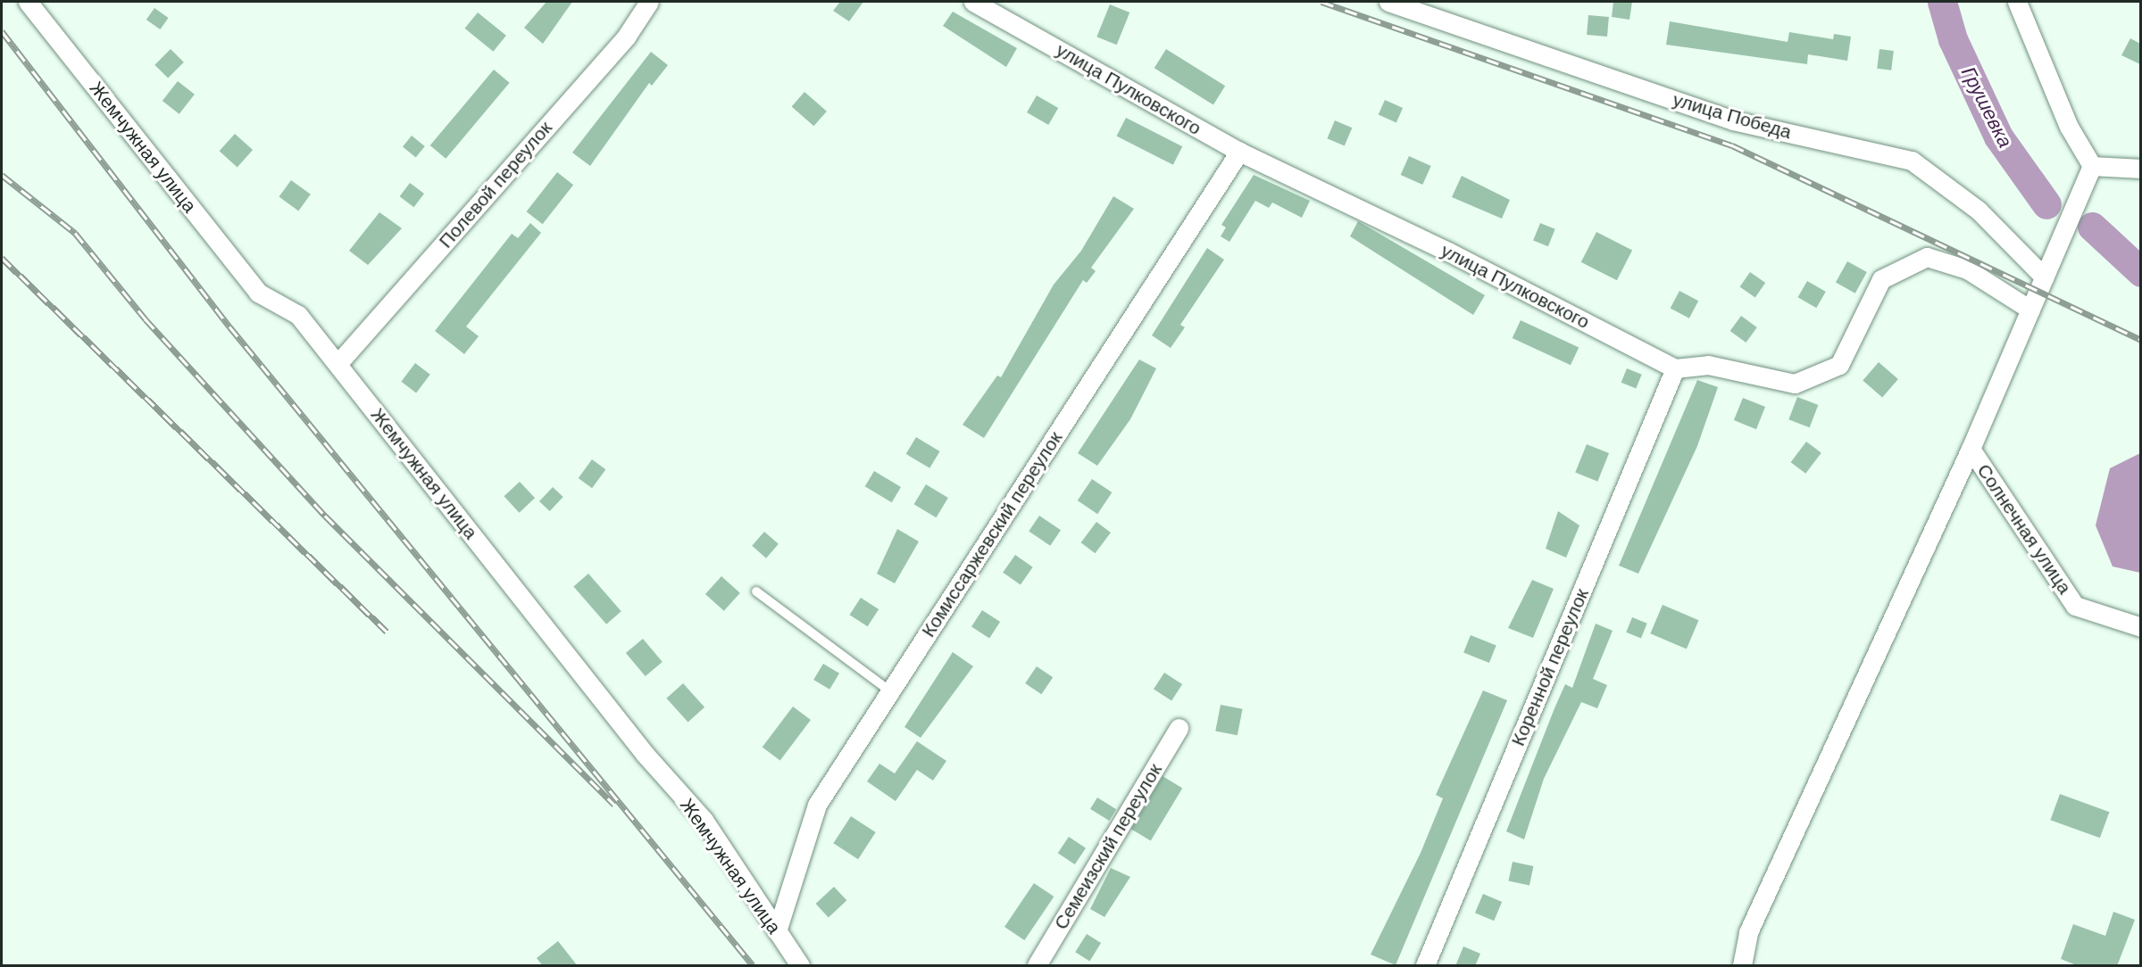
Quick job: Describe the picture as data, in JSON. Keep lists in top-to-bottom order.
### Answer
{
  "streets": {
    "street": [
      "улица Пулковского",
      "улица Победа",
      "Жемчужная улица",
      "Полевой переулок",
      "Солнечная улица",
      "Комиссаржевский переулок",
      "Коренной переулок",
      "Семеизский переулок"
    ]
  },
  "crossings": [
    ["улица Пулковского", "Комиссаржевский переулок"],
    ["улица Пулковского", "Коренной переулок"],
    ["Жемчужная улица", "Полевой переулок"],
    ["Жемчужная улица", "Комиссаржевский переулок"]
  ],
  "water": ["Грушевка"]
}
